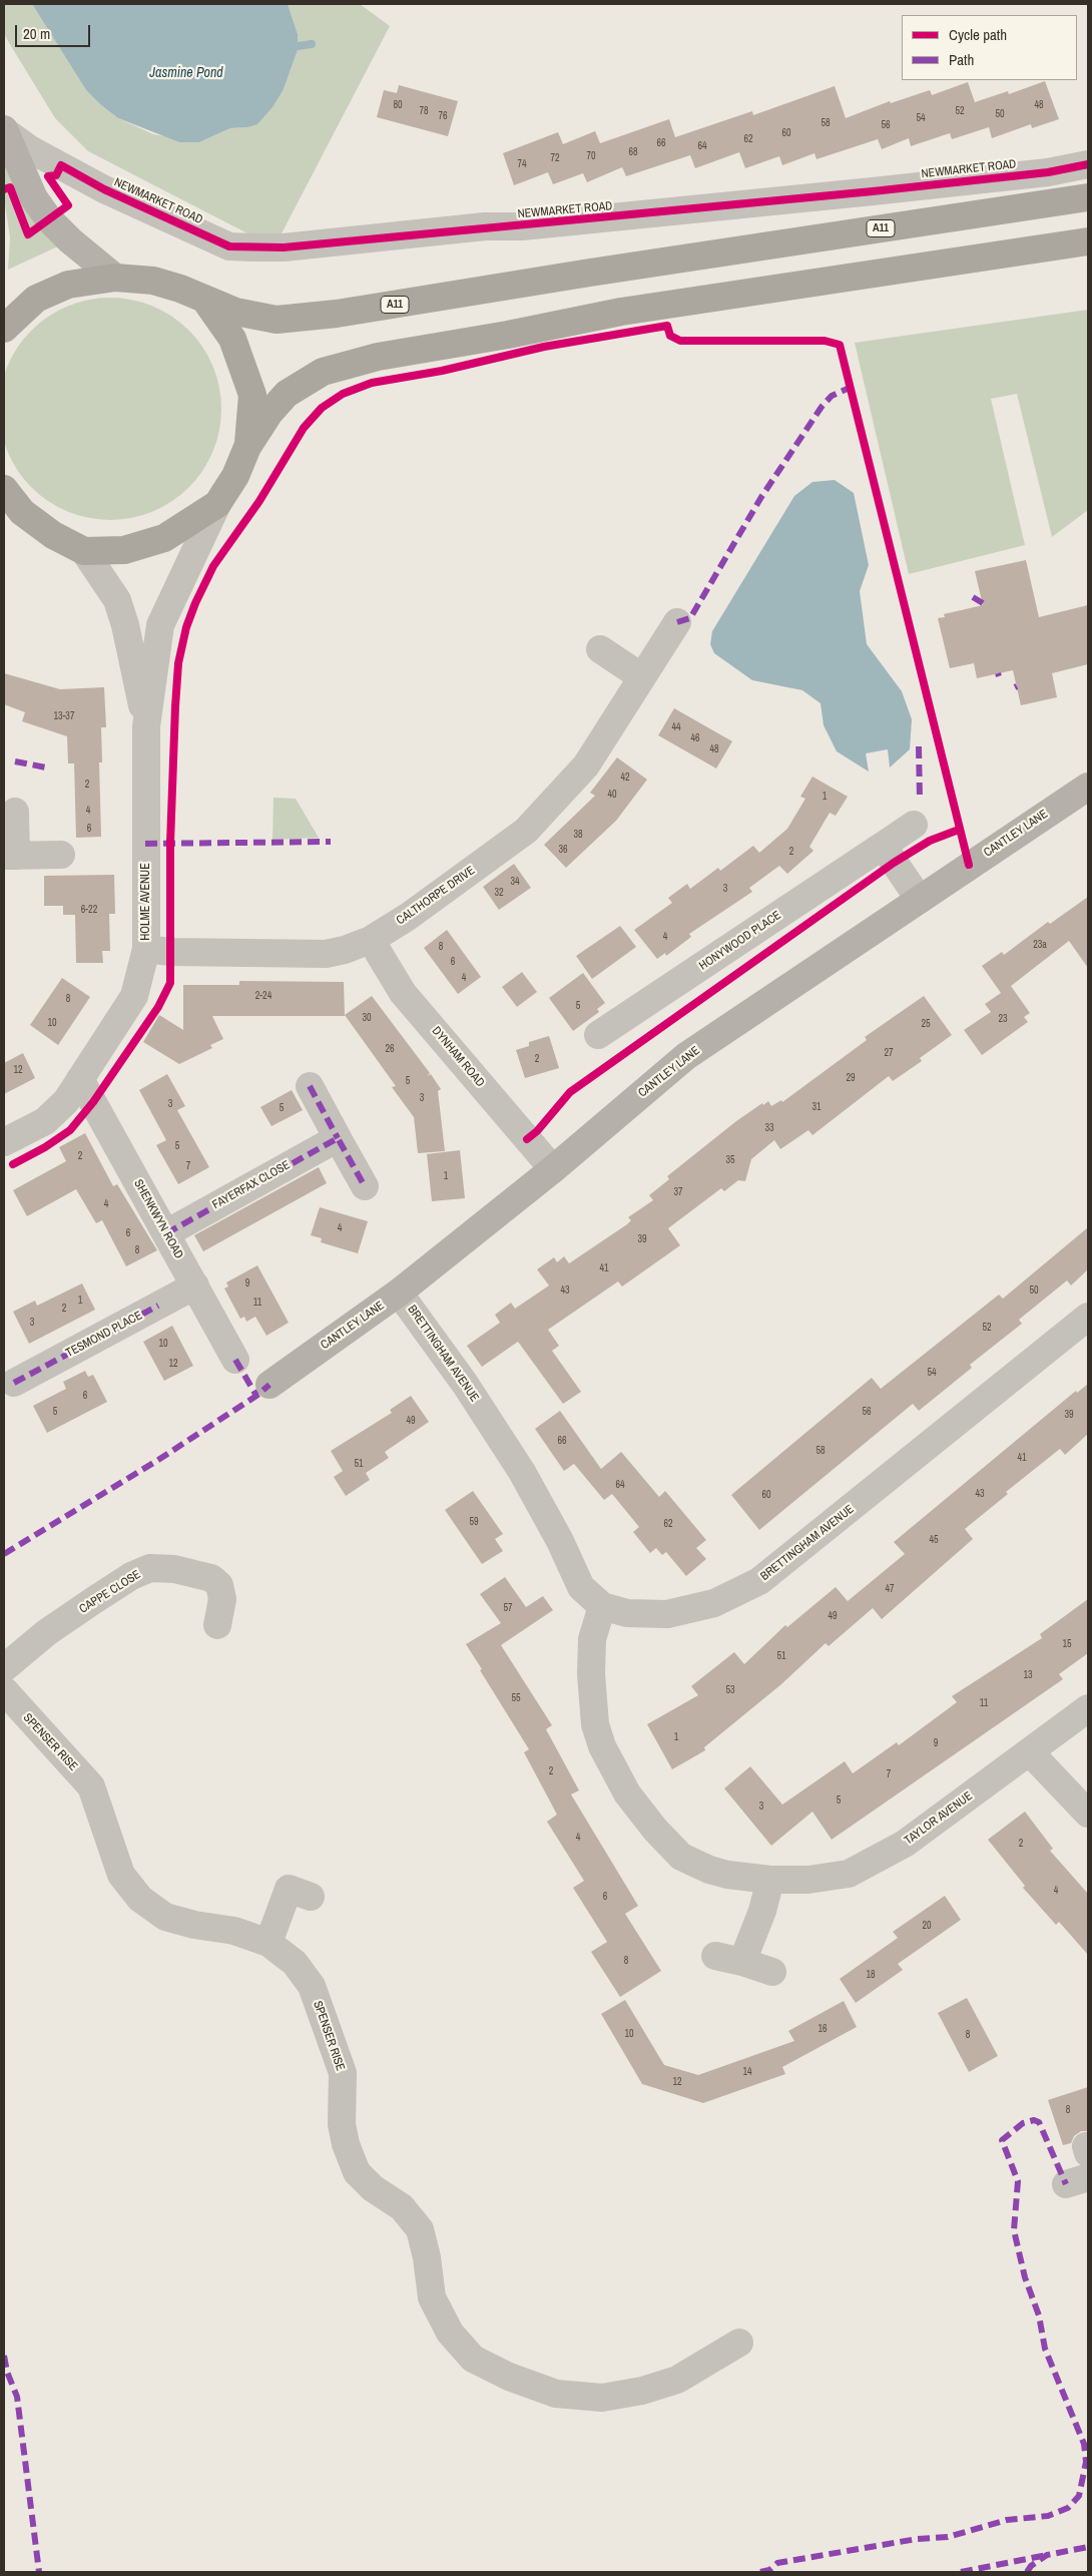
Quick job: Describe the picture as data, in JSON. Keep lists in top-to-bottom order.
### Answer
{
  "streets": {
    "highway": ["A11"],
    "street": [
      "NEWMARKET ROAD",
      "CANTLEY LANE",
      "CALTHORPE DRIVE",
      "HOLME AVENUE",
      "HONYWOOD PLACE",
      "DYNHAM ROAD",
      "FAYERFAX CLOSE",
      "SHENKWYN ROAD",
      "TESMOND PLACE",
      "BRETTINGHAM AVENUE",
      "CAPPE CLOSE",
      "SPENSER RISE",
      "TAYLOR AVENUE"
    ]
  },
  "crossings": [
    ["CANTLEY LANE", "DYNHAM ROAD"],
    ["CANTLEY LANE", "BRETTINGHAM AVENUE"],
    ["CALTHORPE DRIVE", "HOLME AVENUE"],
    ["CALTHORPE DRIVE", "DYNHAM ROAD"],
    ["HOLME AVENUE", "SHENKWYN ROAD"],
    ["FAYERFAX CLOSE", "SHENKWYN ROAD"],
    ["SHENKWYN ROAD", "TESMOND PLACE"],
    ["BRETTINGHAM AVENUE", "TAYLOR AVENUE"]
  ],
  "water": ["Jasmine Pond"],
  "house_numbers": [
    "80",
    "48",
    "78",
    "52",
    "50",
    "76",
    "54",
    "58",
    "56",
    "60",
    "62",
    "66",
    "64",
    "68",
    "70",
    "72",
    "74",
    "13-37",
    "44",
    "46",
    "48",
    "42",
    "2",
    "40",
    "1",
    "4",
    "6",
    "38",
    "36",
    "2",
    "34",
    "3",
    "32",
    "6-22",
    "4",
    "23a",
    "8",
    "6",
    "4",
    "2-24",
    "8",
    "5",
    "30",
    "23",
    "10",
    "25",
    "26",
    "27",
    "2",
    "12",
    "29",
    "5",
    "3",
    "3",
    "31",
    "5",
    "33",
    "5",
    "2",
    "35",
    "7",
    "1",
    "37",
    "4",
    "4",
    "6",
    "39",
    "8",
    "41",
    "9",
    "43",
    "50",
    "1",
    "11",
    "2",
    "3",
    "52",
    "10",
    "12",
    "54",
    "6",
    "5",
    "56",
    "39",
    "49",
    "66",
    "58",
    "41",
    "51",
    "64",
    "43",
    "60",
    "59",
    "62",
    "45",
    "47",
    "57",
    "49",
    "15",
    "51",
    "13",
    "53",
    "55",
    "11",
    "1",
    "9",
    "2",
    "7",
    "5",
    "3",
    "4",
    "2",
    "4",
    "6",
    "20",
    "8",
    "18",
    "16",
    "10",
    "8",
    "14",
    "12",
    "8"
  ],
  "legend": ["Cycle path", "Path"],
  "scale_bar": "20 m"
}
